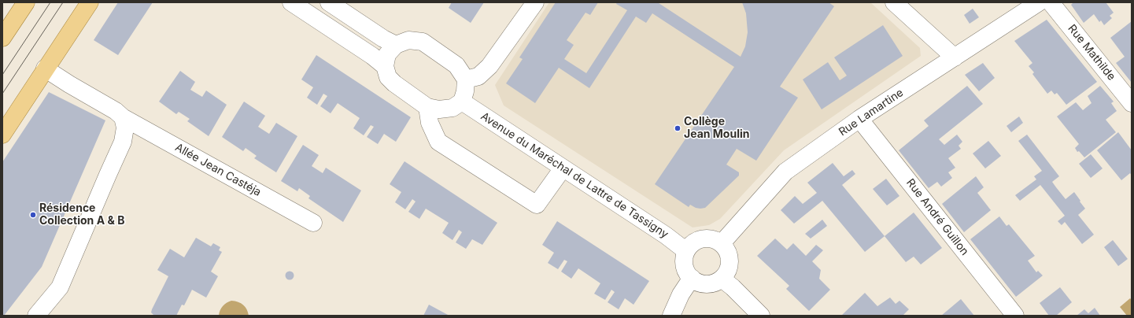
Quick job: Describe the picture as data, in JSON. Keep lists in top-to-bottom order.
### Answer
{
  "streets": {
    "street": [
      "Rue Mathilde",
      "Rue Lamartine",
      "Allée Jean Castéja",
      "Avenue du Maréchal de Lattre de Tassigny",
      "Rue André Guillon"
    ]
  },
  "crossings": [
    ["Rue Lamartine", "Avenue du Maréchal de Lattre de Tassigny"],
    ["Rue Lamartine", "Rue André Guillon"]
  ],
  "places": ["Collège Jean Moulin", "Résidence Collection A & B"]
}
